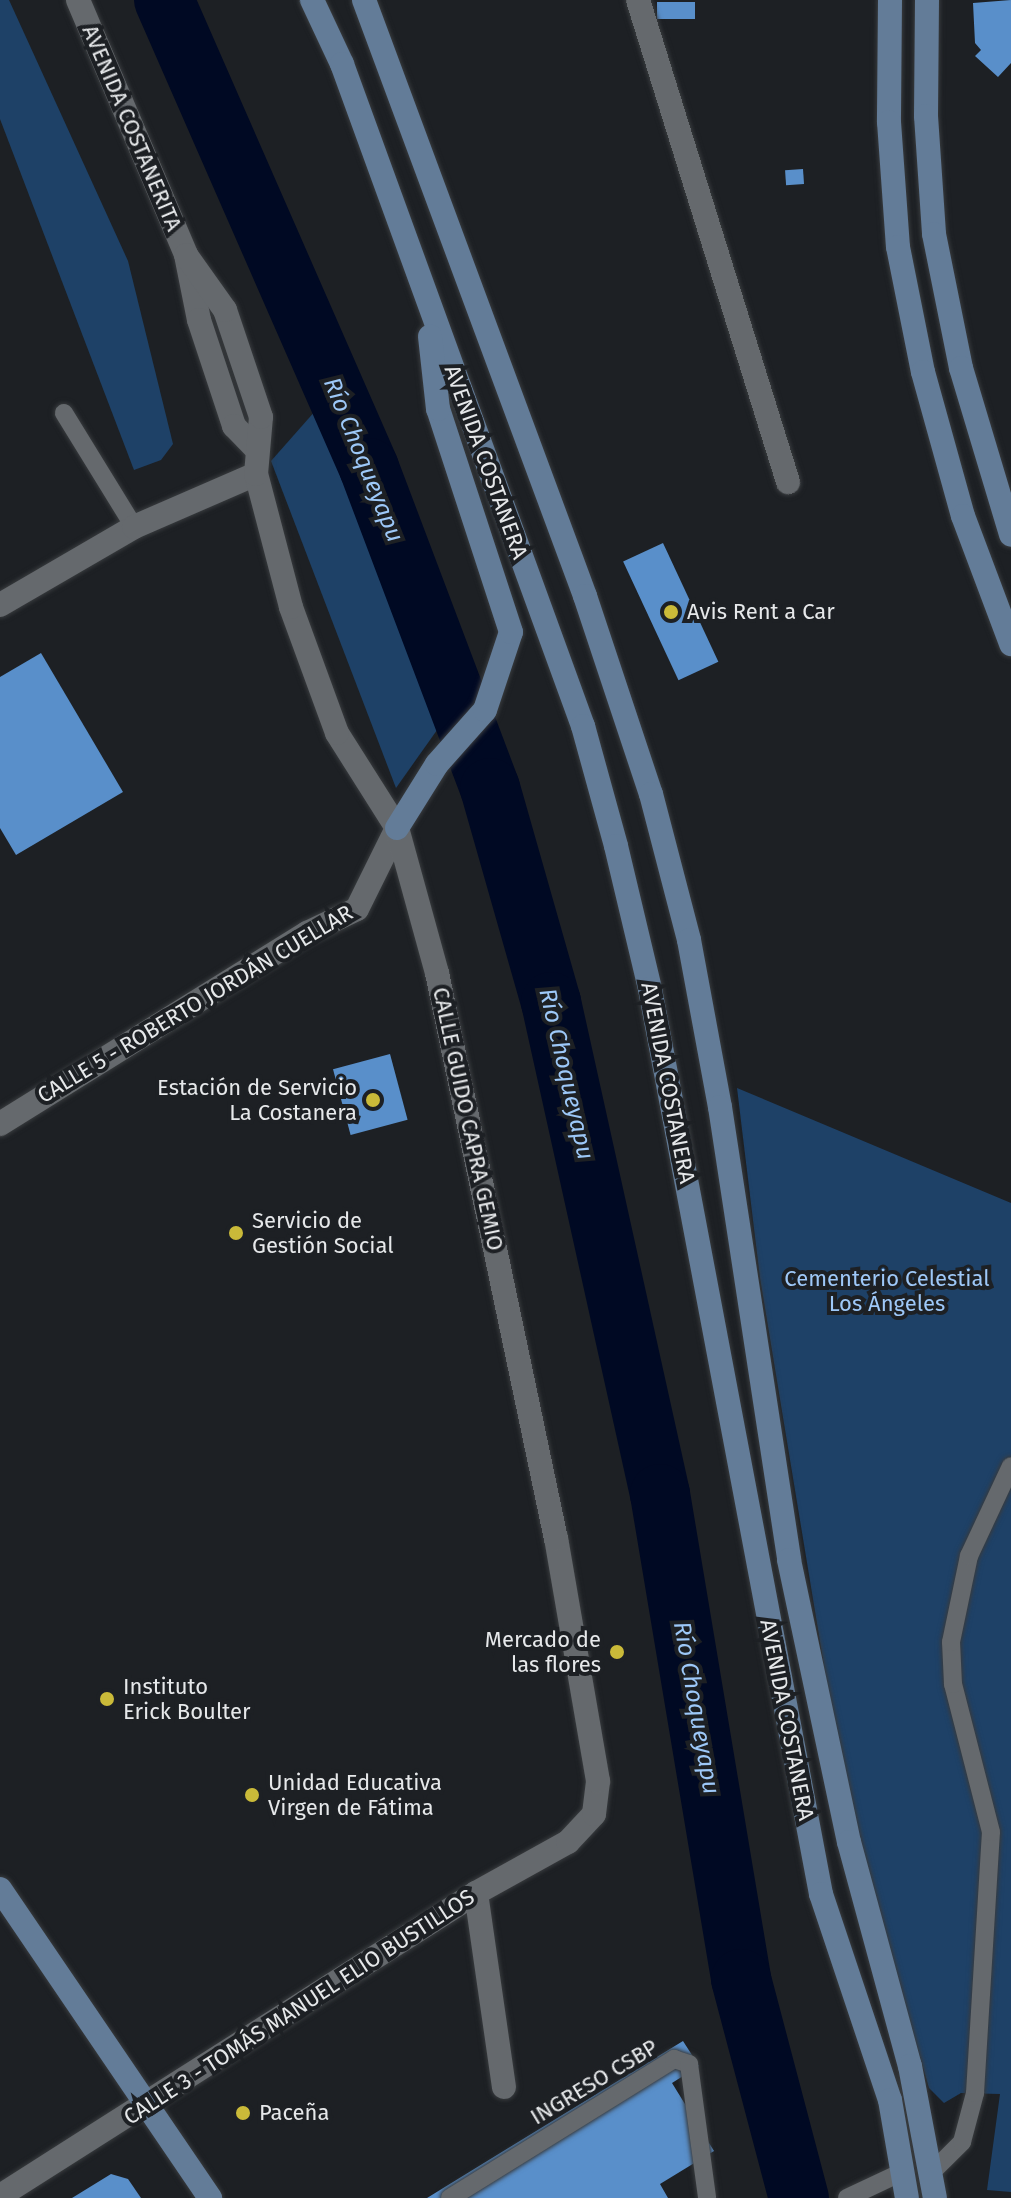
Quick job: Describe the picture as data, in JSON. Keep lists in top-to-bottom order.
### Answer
{
  "streets": {
    "main road": ["AVENIDA COSTANERA"],
    "street": [
      "AVENIDA COSTANERITA",
      "CALLE 5 - ROBERTO JORDÁN CUELLAR",
      "CALLE GUIDO CAPRA GEMIO",
      "CALLE 3 - TOMÁS MANUEL ELIO BUSTILLOS"
    ],
    "lane": ["INGRESO CSBP"]
  },
  "crossings": [
    ["AVENIDA COSTANERITA", "CALLE GUIDO CAPRA GEMIO"],
    ["CALLE 5 - ROBERTO JORDÁN CUELLAR", "CALLE GUIDO CAPRA GEMIO"],
    ["CALLE GUIDO CAPRA GEMIO", "CALLE 3 - TOMÁS MANUEL ELIO BUSTILLOS"]
  ],
  "water": ["Río Choqueyapu"],
  "parks": ["Cementerio Celestial Los Ángeles"],
  "places": [
    "Avis Rent a Car",
    "Estación de Servicio La Costanera",
    "Servicio de Gestión Social",
    "Mercado de las flores",
    "Instituto Erick Boulter",
    "Unidad Educativa Virgen de Fátima",
    "Paceña"
  ]
}
